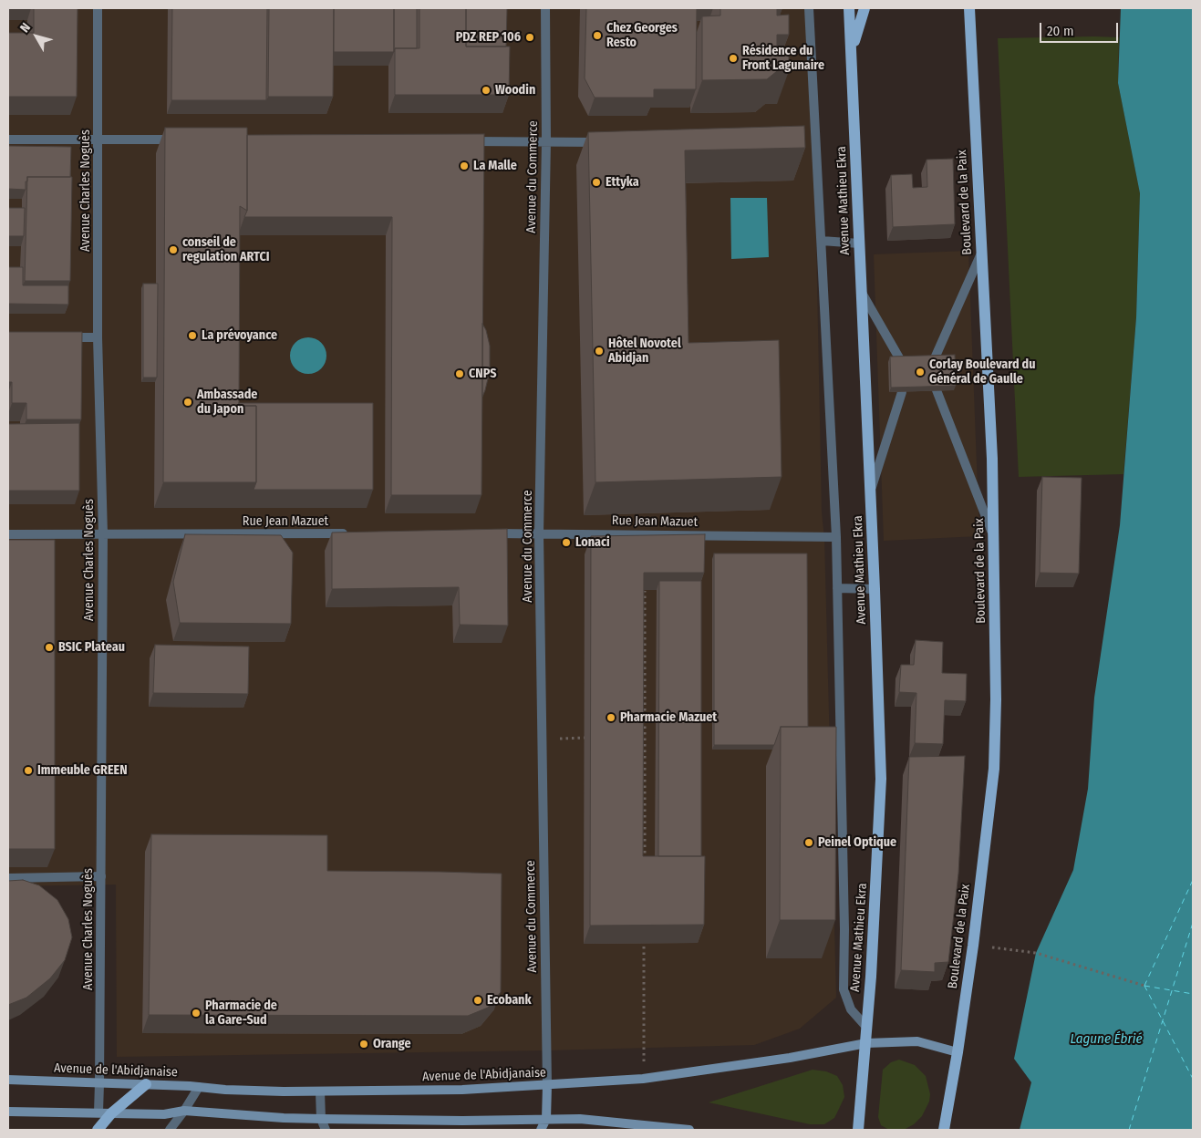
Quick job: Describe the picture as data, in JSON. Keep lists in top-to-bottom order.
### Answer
{
  "streets": {
    "main road": ["Avenue Mathieu Ekra", "Boulevard de la Paix", "Avenue de l'Abidjanaise"],
    "street": ["Avenue du Commerce", "Avenue Charles Noguès", "Rue Jean Mazuet"]
  },
  "crossings": [
    ["Avenue du Commerce", "Rue Jean Mazuet"],
    ["Avenue du Commerce", "Avenue de l'Abidjanaise"],
    ["Avenue Charles Noguès", "Rue Jean Mazuet"],
    ["Avenue Charles Noguès", "Avenue de l'Abidjanaise"],
    ["Avenue Mathieu Ekra", "Avenue de l'Abidjanaise"],
    ["Boulevard de la Paix", "Avenue de l'Abidjanaise"]
  ],
  "water": ["Lagune Ébrié"],
  "places": [
    "Chez Georges Resto",
    "PDZ REP 106",
    "Résidence du Front Lagunaire",
    "Woodin",
    "La Malle",
    "Ettyka",
    "conseil de regulation ARTCI",
    "La prévoyance",
    "Hôtel Novotel Abidjan",
    "Corlay Boulevard du Général de Gaulle",
    "CNPS",
    "Ambassade du Japon",
    "Lonaci",
    "BSIC Plateau",
    "Pharmacie Mazuet",
    "Immeuble GREEN",
    "Peinel Optique",
    "Ecobank",
    "Pharmacie de la Gare-Sud",
    "Orange"
  ],
  "scale_bar": "20 m",
  "north": "top left"
}
